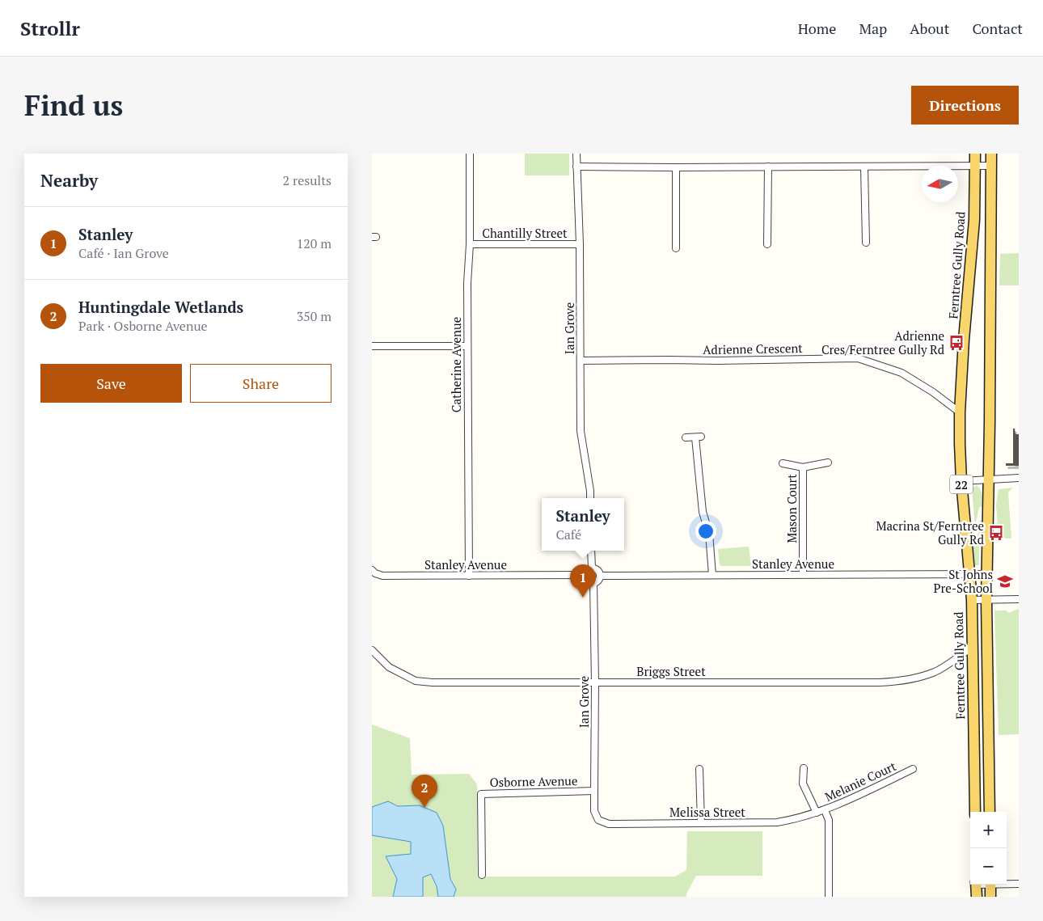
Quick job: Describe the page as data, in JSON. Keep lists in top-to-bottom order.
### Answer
{
  "streets": {
    "main road": ["Ferntree Gully Road", "22"],
    "street": [
      "Chantilly Street",
      "Ian Grove",
      "Adrienne Crescent",
      "Catherine Avenue",
      "Mason Court",
      "Stanley Avenue",
      "Briggs Street",
      "Osborne Avenue",
      "Melanie Court",
      "Melissa Street"
    ]
  },
  "crossings": [
    ["Chantilly Street", "Ian Grove"],
    ["Chantilly Street", "Catherine Avenue"],
    ["Ferntree Gully Road", "Adrienne Crescent"],
    ["Ferntree Gully Road", "Stanley Avenue"],
    ["Ferntree Gully Road", "Briggs Street"],
    ["Ian Grove", "Adrienne Crescent"],
    ["Ian Grove", "Stanley Avenue"],
    ["Ian Grove", "Briggs Street"],
    ["Ian Grove", "Osborne Avenue"],
    ["Ian Grove", "Melissa Street"],
    ["Catherine Avenue", "Stanley Avenue"],
    ["22", "Stanley Avenue"],
    ["Mason Court", "Stanley Avenue"],
    ["Melanie Court", "Melissa Street"]
  ],
  "places": {
    "bus stop": ["Adrienne Cres/Ferntree Gully Rd", "Macrina St/Ferntree Gully Rd"],
    "school or university": ["St Johns Pre-School"]
  },
  "north": "left",
  "page": {
    "header": "Strollr",
    "nav": [
      "Home",
      "Map",
      "About",
      "Contact"
    ],
    "buttons": [
      "Directions",
      ["Save", "Share"]
    ],
    "title": "Find us",
    "heading": ["Nearby", "2 results"],
    "list": [
      {
        "mark": "1",
        "name": "Stanley",
        "note": "Café · Ian Grove",
        "value": "120 m"
      },
      {
        "mark": "2",
        "name": "Huntingdale Wetlands",
        "note": "Park · Osborne Avenue",
        "value": "350 m"
      }
    ],
    "popup": ["Stanley", "Café"],
    "pins": ["1", "2"],
    "map_buttons": ["+", "−"]
  }
}
